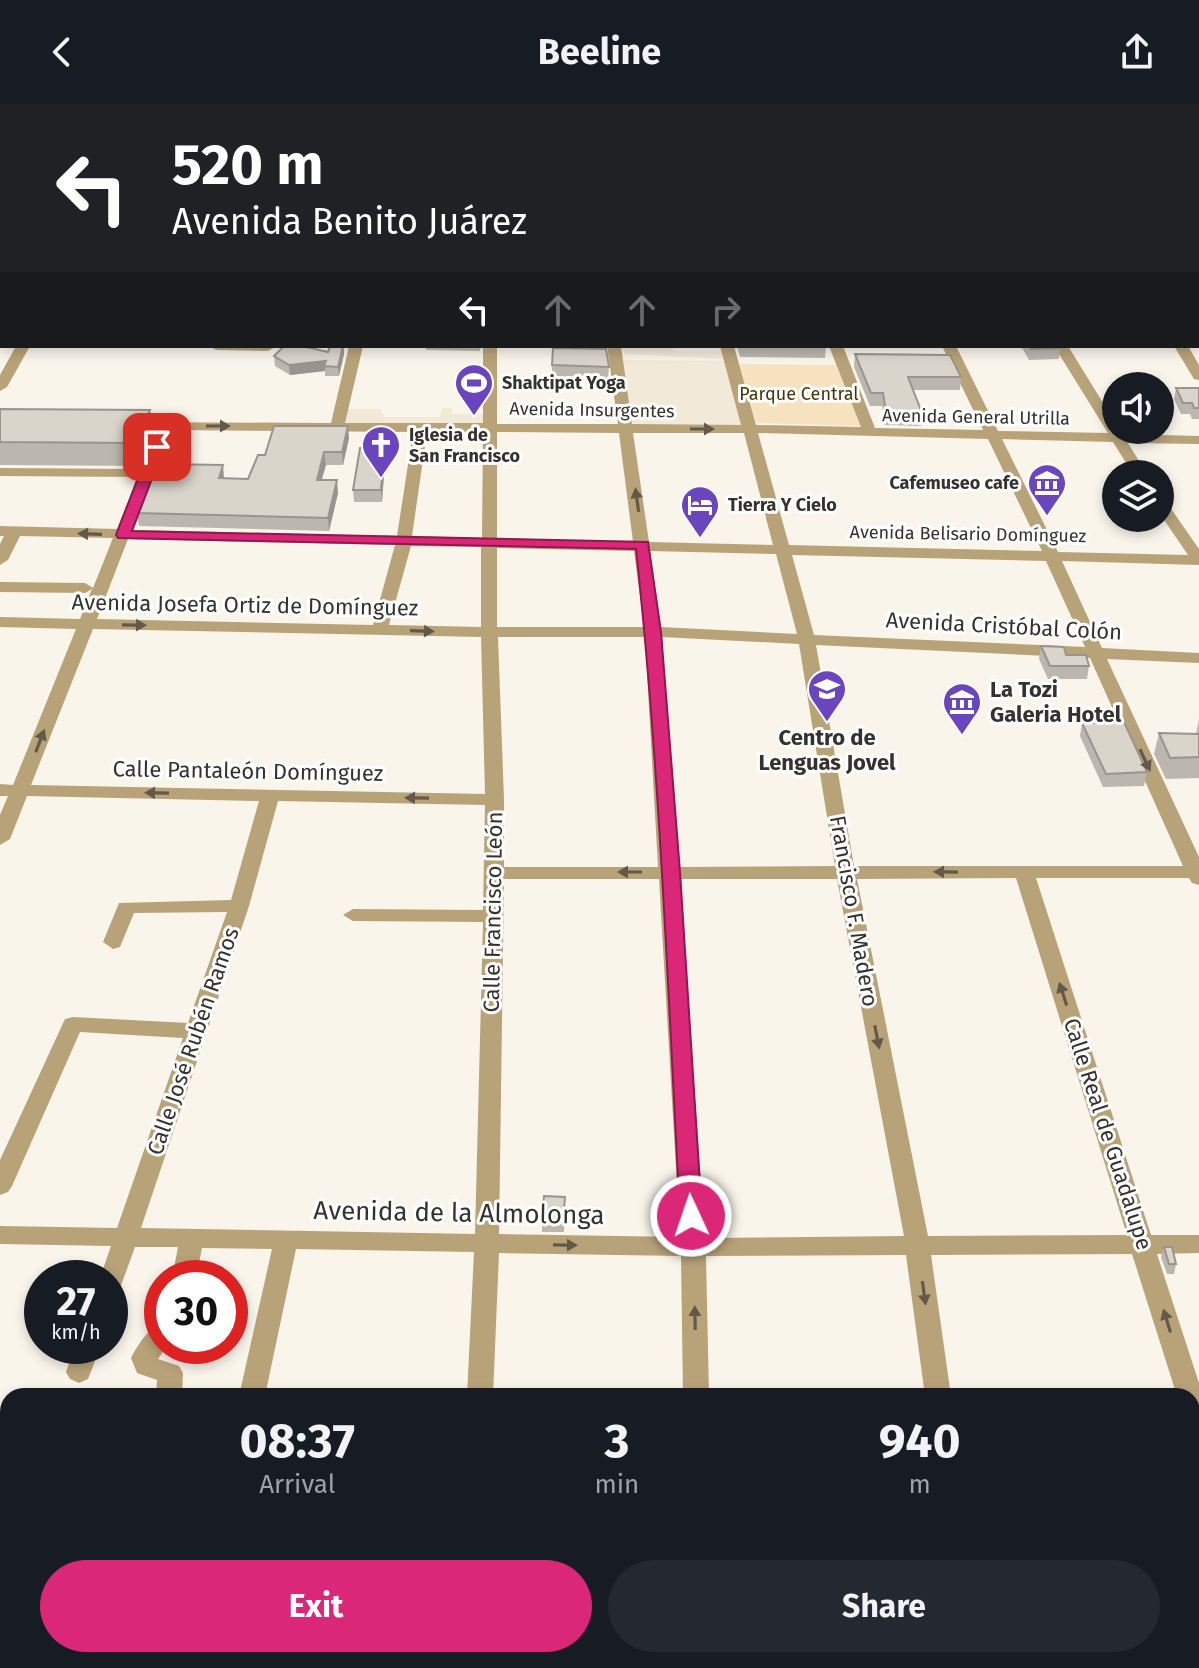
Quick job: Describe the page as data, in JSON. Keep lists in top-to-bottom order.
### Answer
{
  "streets": {
    "street": [
      "Avenida Insurgentes",
      "Avenida General Utrilla",
      "Avenida Belisario Domínguez",
      "Avenida Josefa Ortiz de Domínguez",
      "Avenida Cristóbal Colón",
      "Calle Pantaleón Domínguez",
      "Francisco F. Madero",
      "Calle Francisco León",
      "Calle José Rubén Ramos",
      "Calle Real de Guadalupe",
      "Avenida de la Almolonga"
    ]
  },
  "crossings": [
    ["Avenida Insurgentes", "Avenida General Utrilla"],
    ["Avenida Insurgentes", "Francisco F. Madero"],
    ["Avenida Insurgentes", "Calle Francisco León"],
    ["Avenida General Utrilla", "Francisco F. Madero"],
    ["Avenida Belisario Domínguez", "Francisco F. Madero"],
    ["Avenida Belisario Domínguez", "Calle Francisco León"],
    ["Avenida Josefa Ortiz de Domínguez", "Avenida Cristóbal Colón"],
    ["Avenida Josefa Ortiz de Domínguez", "Calle Francisco León"],
    ["Avenida Cristóbal Colón", "Francisco F. Madero"],
    ["Calle Pantaleón Domínguez", "Calle Francisco León"],
    ["Calle Pantaleón Domínguez", "Calle José Rubén Ramos"],
    ["Francisco F. Madero", "Avenida de la Almolonga"],
    ["Calle Francisco León", "Avenida de la Almolonga"],
    ["Calle José Rubén Ramos", "Avenida de la Almolonga"],
    ["Calle Real de Guadalupe", "Avenida de la Almolonga"]
  ],
  "one_way": [
    "Avenida Insurgentes",
    "Avenida Josefa Ortiz de Domínguez",
    "Calle Pantaleón Domínguez",
    "Francisco F. Madero",
    "Calle Real de Guadalupe"
  ],
  "parks": ["Parque Central"],
  "places": {
    "sports": ["Shaktipat Yoga"],
    "church": ["Iglesia de San Francisco"],
    "museum": ["Cafemuseo cafe", "La Tozi Galeria Hotel"],
    "hotel": ["Tierra Y Cielo"],
    "school or university": ["Centro de Lenguas Jovel"]
  },
  "page": {
    "header": "Beeline",
    "turn": ["520 m", "Avenida Benito Juárez"],
    "speed": "27 km/h",
    "limit": "30",
    "eta": [
      "08:37",
      "Arrival",
      "3",
      "min",
      "940",
      "m"
    ],
    "buttons": ["Exit", "Share"]
  }
}
